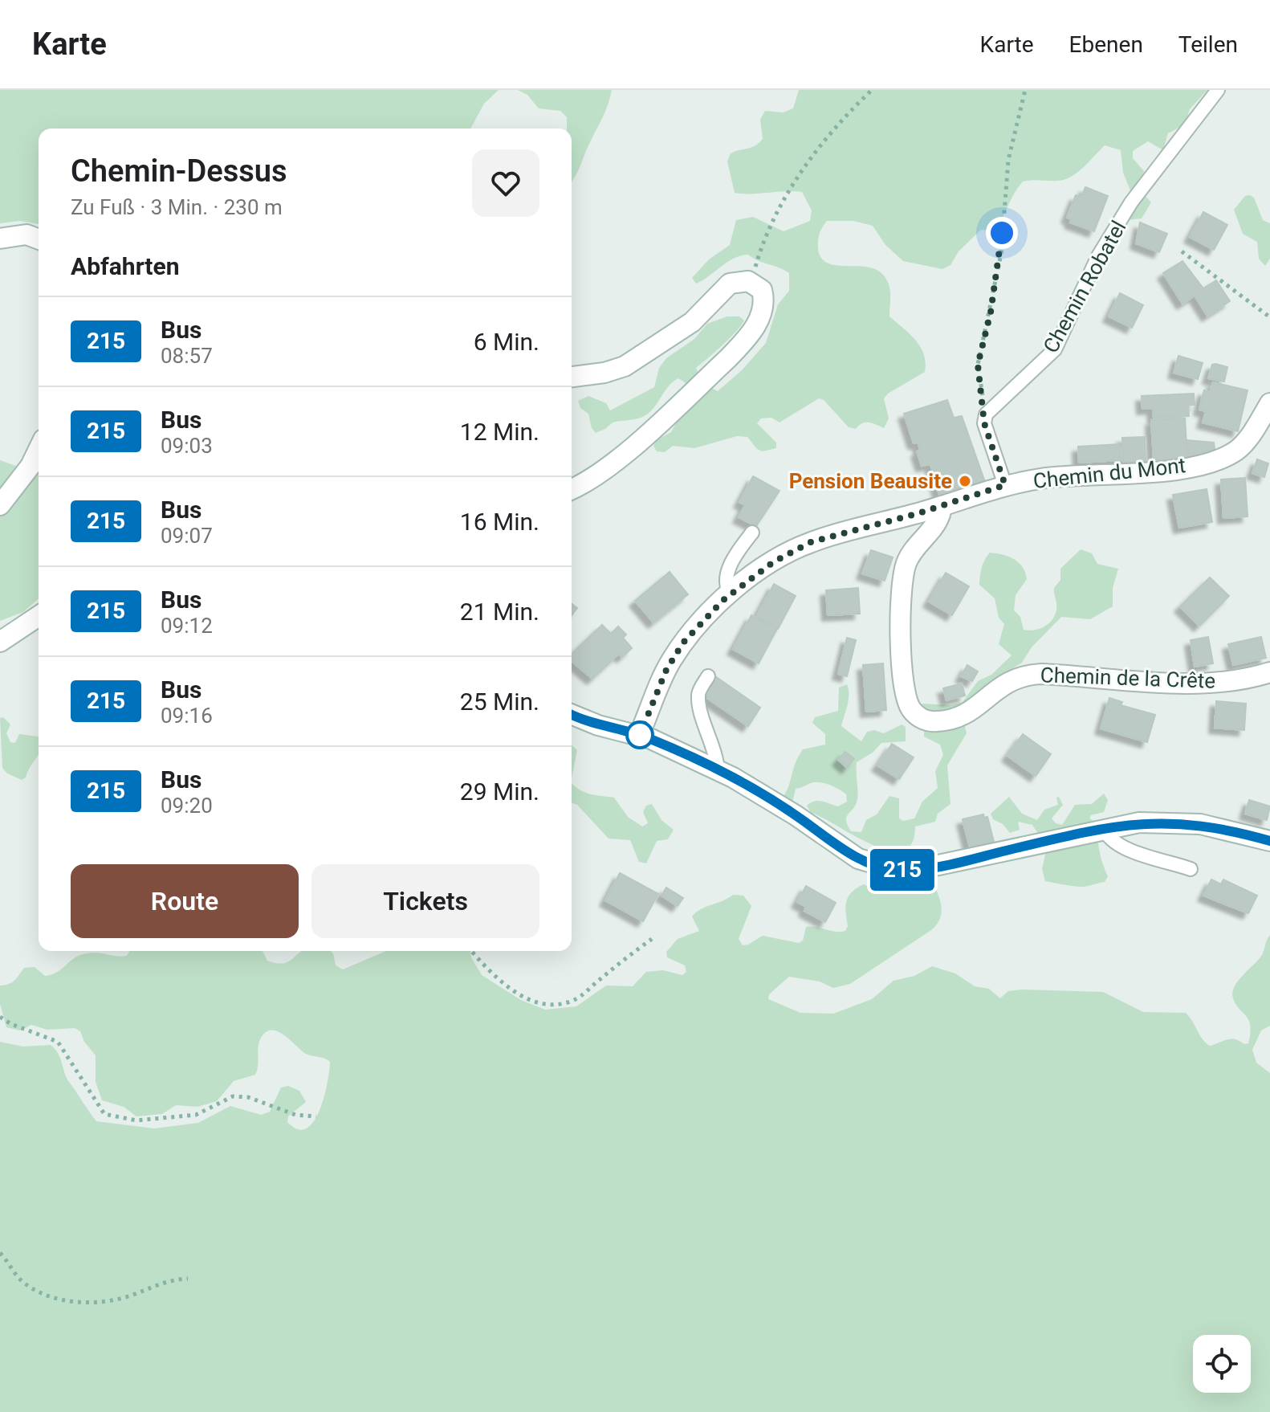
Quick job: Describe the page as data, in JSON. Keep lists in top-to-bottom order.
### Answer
{
  "streets": {
    "street": ["Chemin du Mont", "Chemin de la Crête"],
    "lane": ["Chemin Robatel"]
  },
  "crossings": [
    ["Chemin du Mont", "Chemin de la Crête"]
  ],
  "places": ["Pension Beausite"],
  "lines": ["bus line 215"],
  "page": {
    "header": "Karte",
    "nav": ["Karte", "Ebenen", "Teilen"],
    "on_map": "215",
    "heading": [
      ["Chemin-Dessus", "Zu Fuß · 3 Min. · 230 m"],
      "Abfahrten"
    ],
    "list": [
      {
        "mark": "215",
        "name": "Bus",
        "note": "08:57",
        "value": "6 Min."
      },
      {
        "mark": "215",
        "name": "Bus",
        "note": "09:03",
        "value": "12 Min."
      },
      {
        "mark": "215",
        "name": "Bus",
        "note": "09:07",
        "value": "16 Min."
      },
      {
        "mark": "215",
        "name": "Bus",
        "note": "09:12",
        "value": "21 Min."
      },
      {
        "mark": "215",
        "name": "Bus",
        "note": "09:16",
        "value": "25 Min."
      },
      {
        "mark": "215",
        "name": "Bus",
        "note": "09:20",
        "value": "29 Min."
      }
    ],
    "buttons": ["Route", "Tickets"]
  }
}
